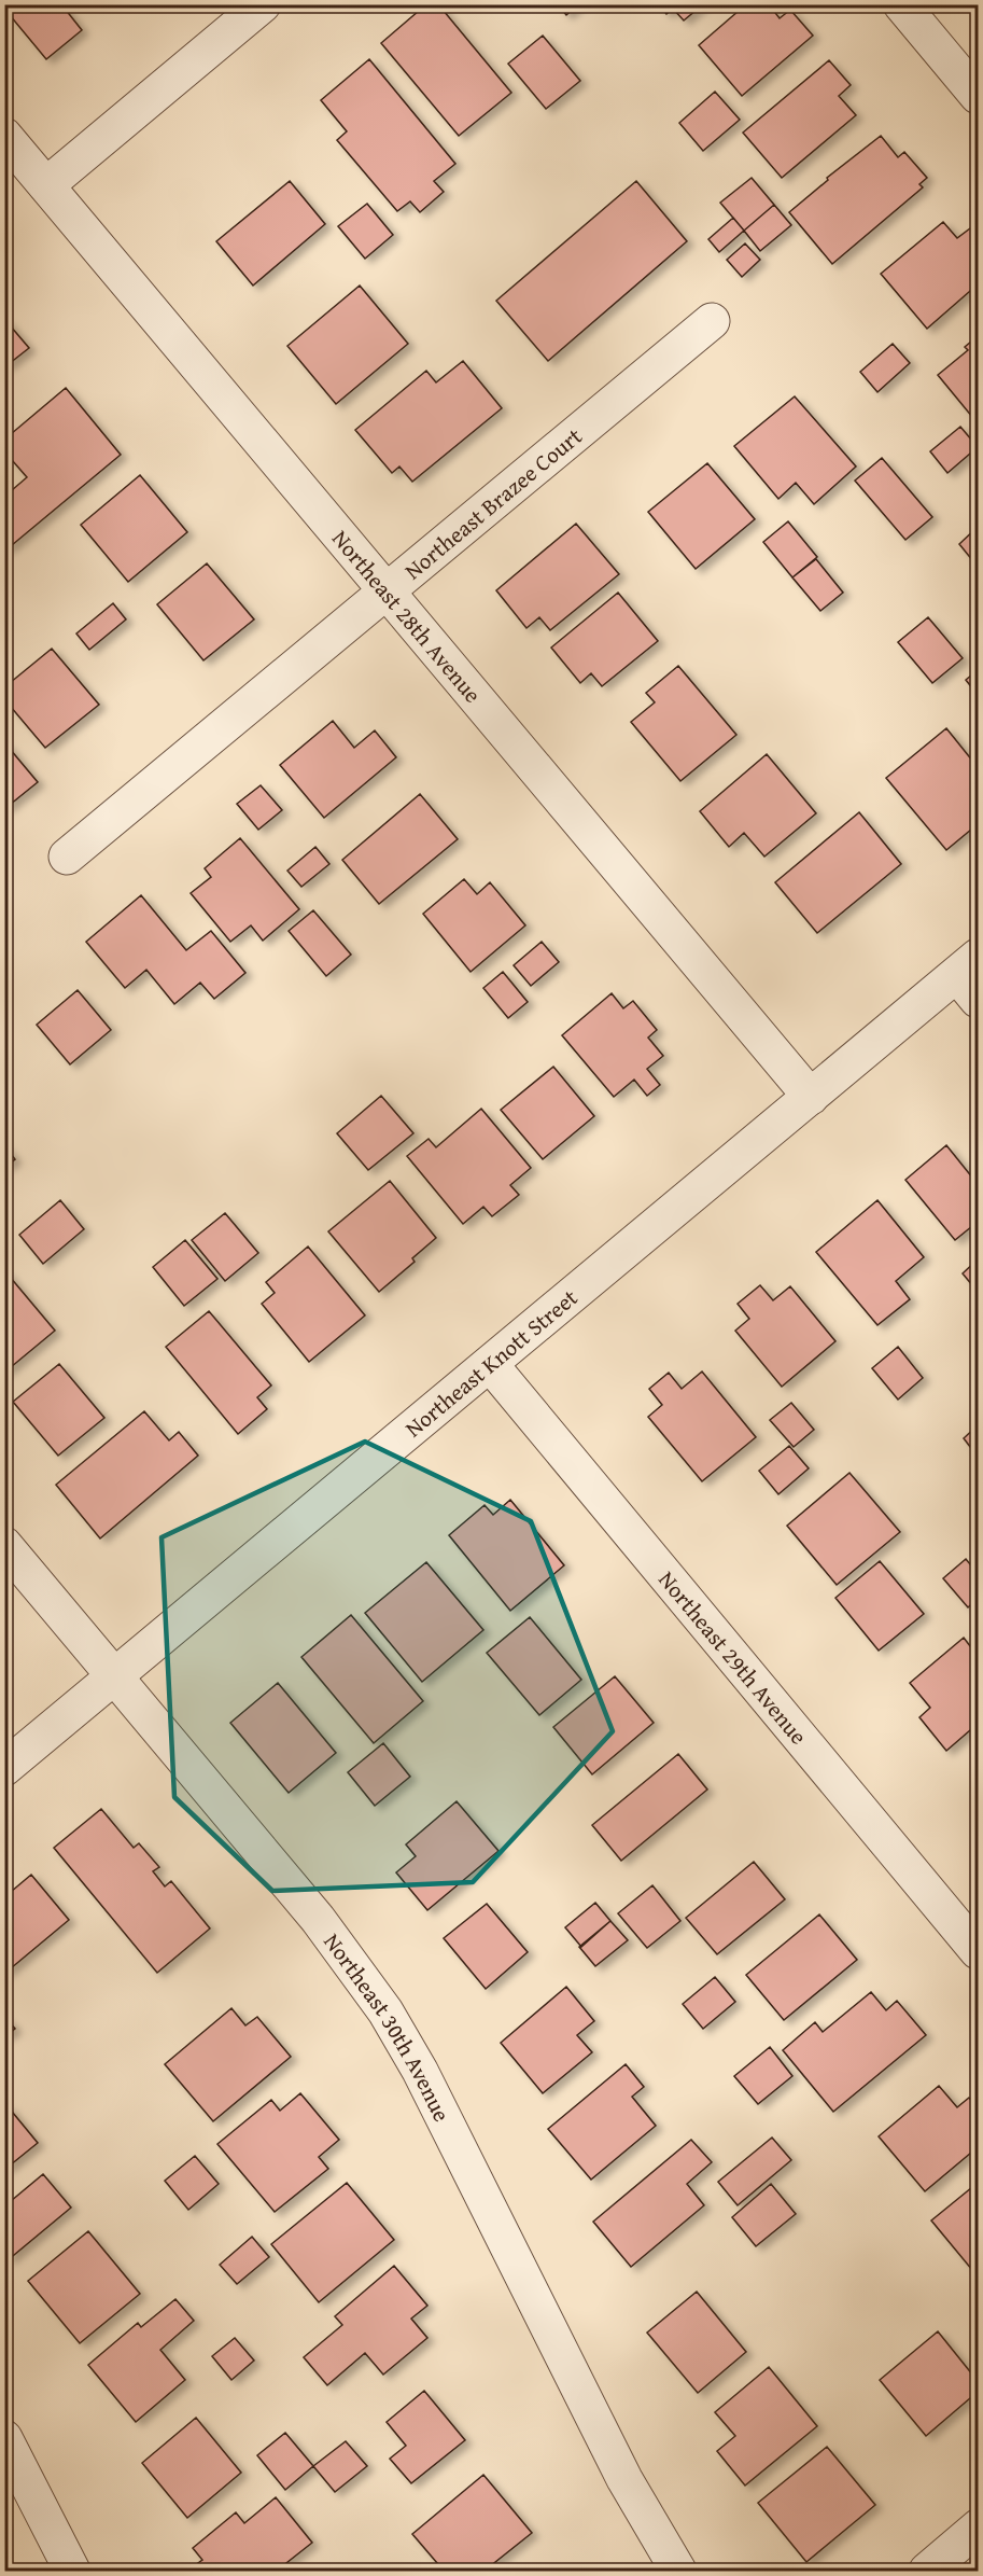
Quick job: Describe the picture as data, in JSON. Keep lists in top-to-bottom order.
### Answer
{
  "streets": {
    "street": [
      "Northeast Brazee Court",
      "Northeast 28th Avenue",
      "Northeast Knott Street",
      "Northeast 29th Avenue",
      "Northeast 30th Avenue"
    ]
  },
  "crossings": [
    ["Northeast Brazee Court", "Northeast 28th Avenue"],
    ["Northeast 28th Avenue", "Northeast Knott Street"],
    ["Northeast Knott Street", "Northeast 29th Avenue"],
    ["Northeast Knott Street", "Northeast 30th Avenue"]
  ]
}
